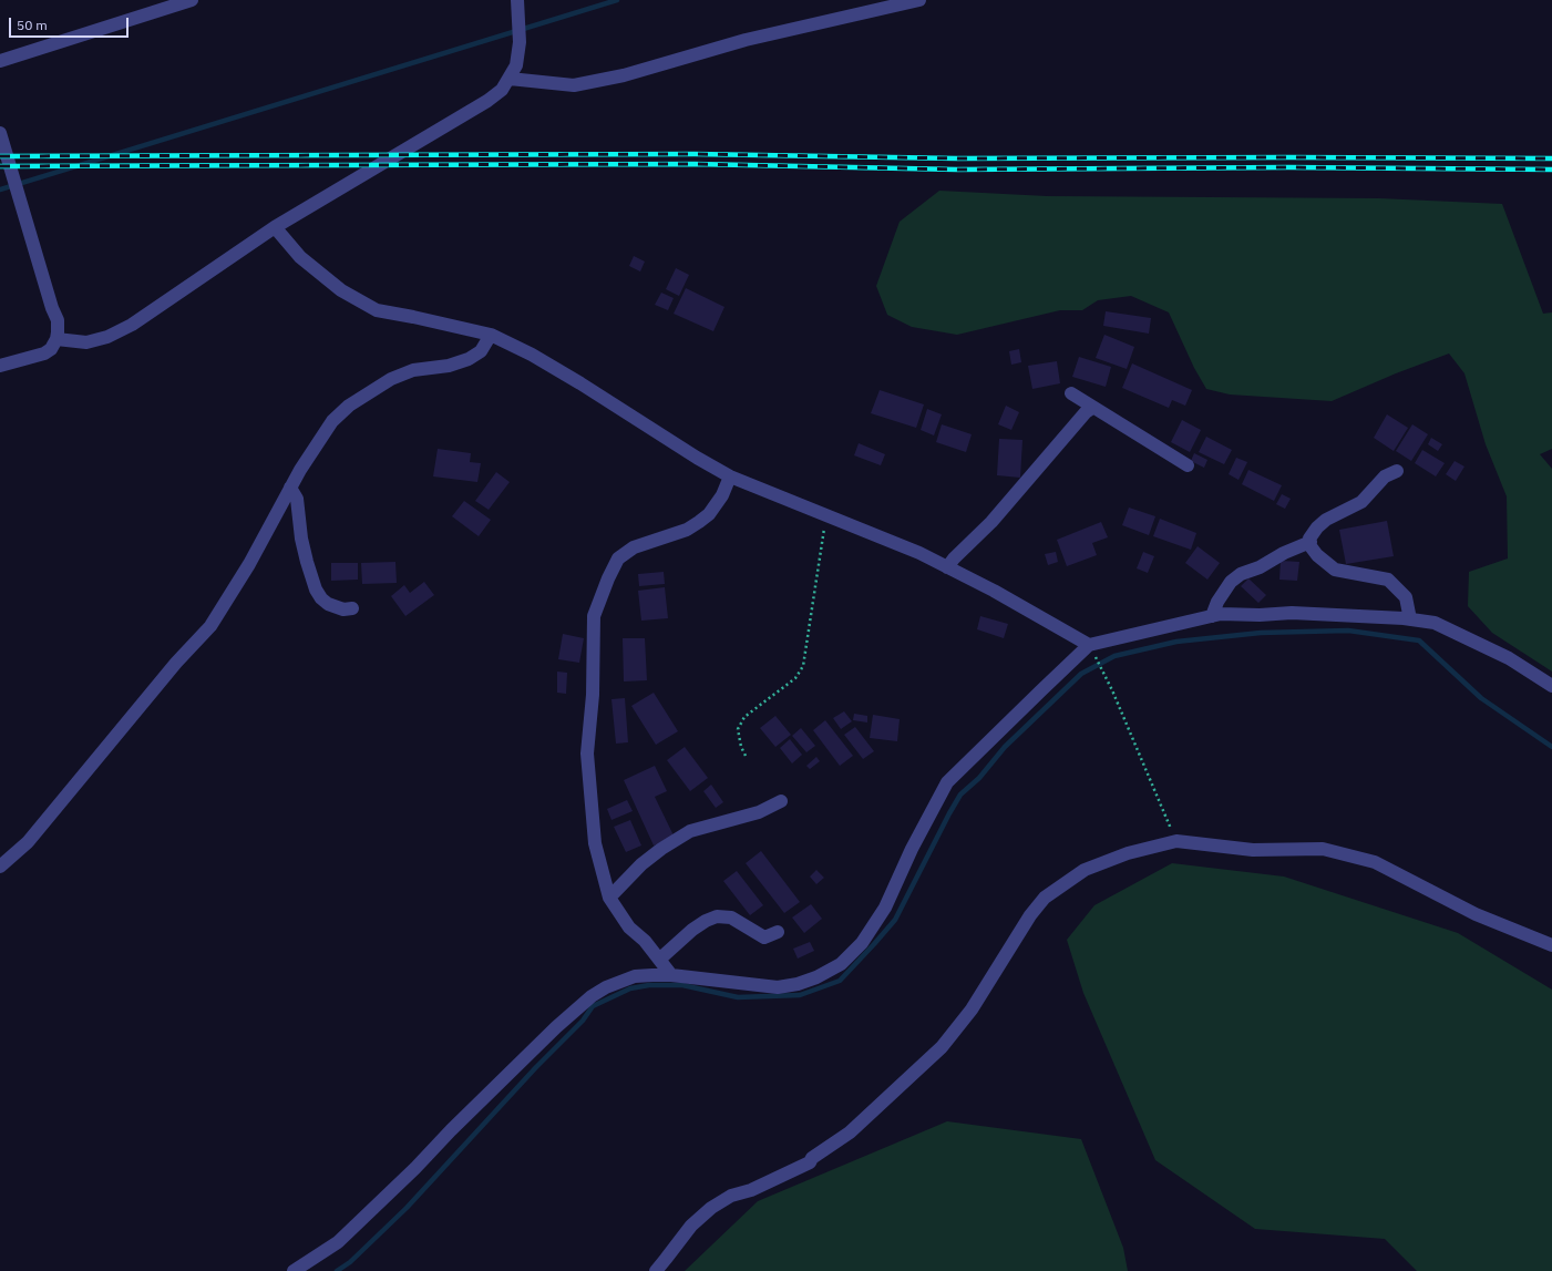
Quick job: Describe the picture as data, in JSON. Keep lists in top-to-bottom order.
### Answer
{
  "scale_bar": "50 m"
}
